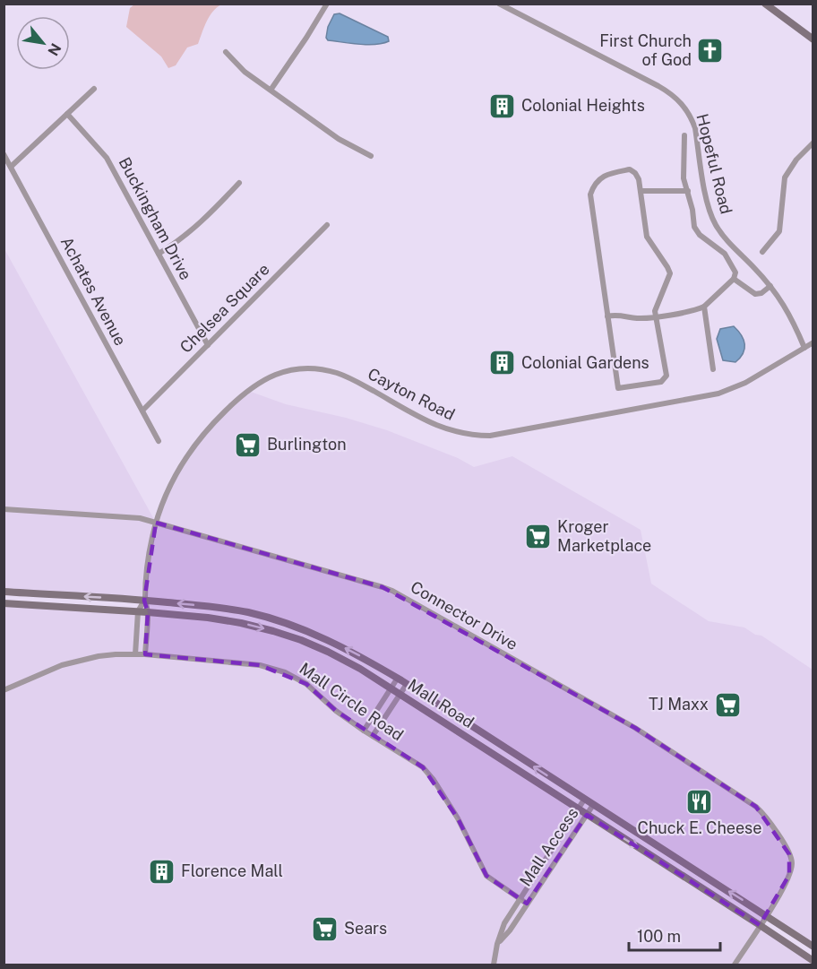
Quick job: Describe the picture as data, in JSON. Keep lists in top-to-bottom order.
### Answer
{
  "streets": {
    "main road": ["Mall Road"],
    "street": [
      "Hopeful Road",
      "Buckingham Drive",
      "Achates Avenue",
      "Chelsea Square",
      "Cayton Road",
      "Connector Drive",
      "Mall Circle Road",
      "Mall Access"
    ]
  },
  "crossings": [
    ["Hopeful Road", "Cayton Road"],
    ["Buckingham Drive", "Chelsea Square"],
    ["Achates Avenue", "Chelsea Square"],
    ["Cayton Road", "Connector Drive"],
    ["Cayton Road", "Mall Road"],
    ["Connector Drive", "Mall Road"],
    ["Mall Circle Road", "Mall Access"],
    ["Mall Road", "Mall Access"]
  ],
  "places": {
    "church": ["First Church of God"],
    "building": ["Colonial Heights", "Colonial Gardens", "Florence Mall"],
    "supermarket": [
      "Burlington",
      "Kroger Marketplace",
      "TJ Maxx",
      "Sears"
    ],
    "restaurant": ["Chuck E. Cheese"]
  },
  "scale_bar": "100 m",
  "north": "bottom right"
}
